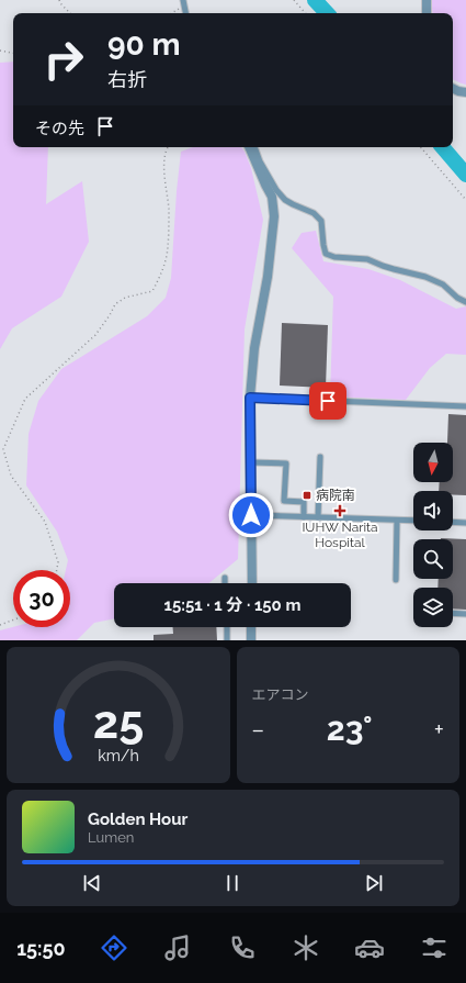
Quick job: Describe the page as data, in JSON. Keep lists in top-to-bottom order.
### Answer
{
  "places": {
    "transit": ["病院南"],
    "health": ["IUHW Narita Hospital"]
  },
  "north": "bottom",
  "page": {
    "turn": ["90 m", "右折"],
    "then": "その先",
    "limit": "30",
    "trip": "15:51 · 1 分 · 150 m",
    "tile": "エアコン",
    "heat": ["−", "23°", "+"],
    "song": ["Golden Hour", "Lumen"],
    "tabs": "15:50",
    "gauge": ["25", "km/h"]
  }
}
